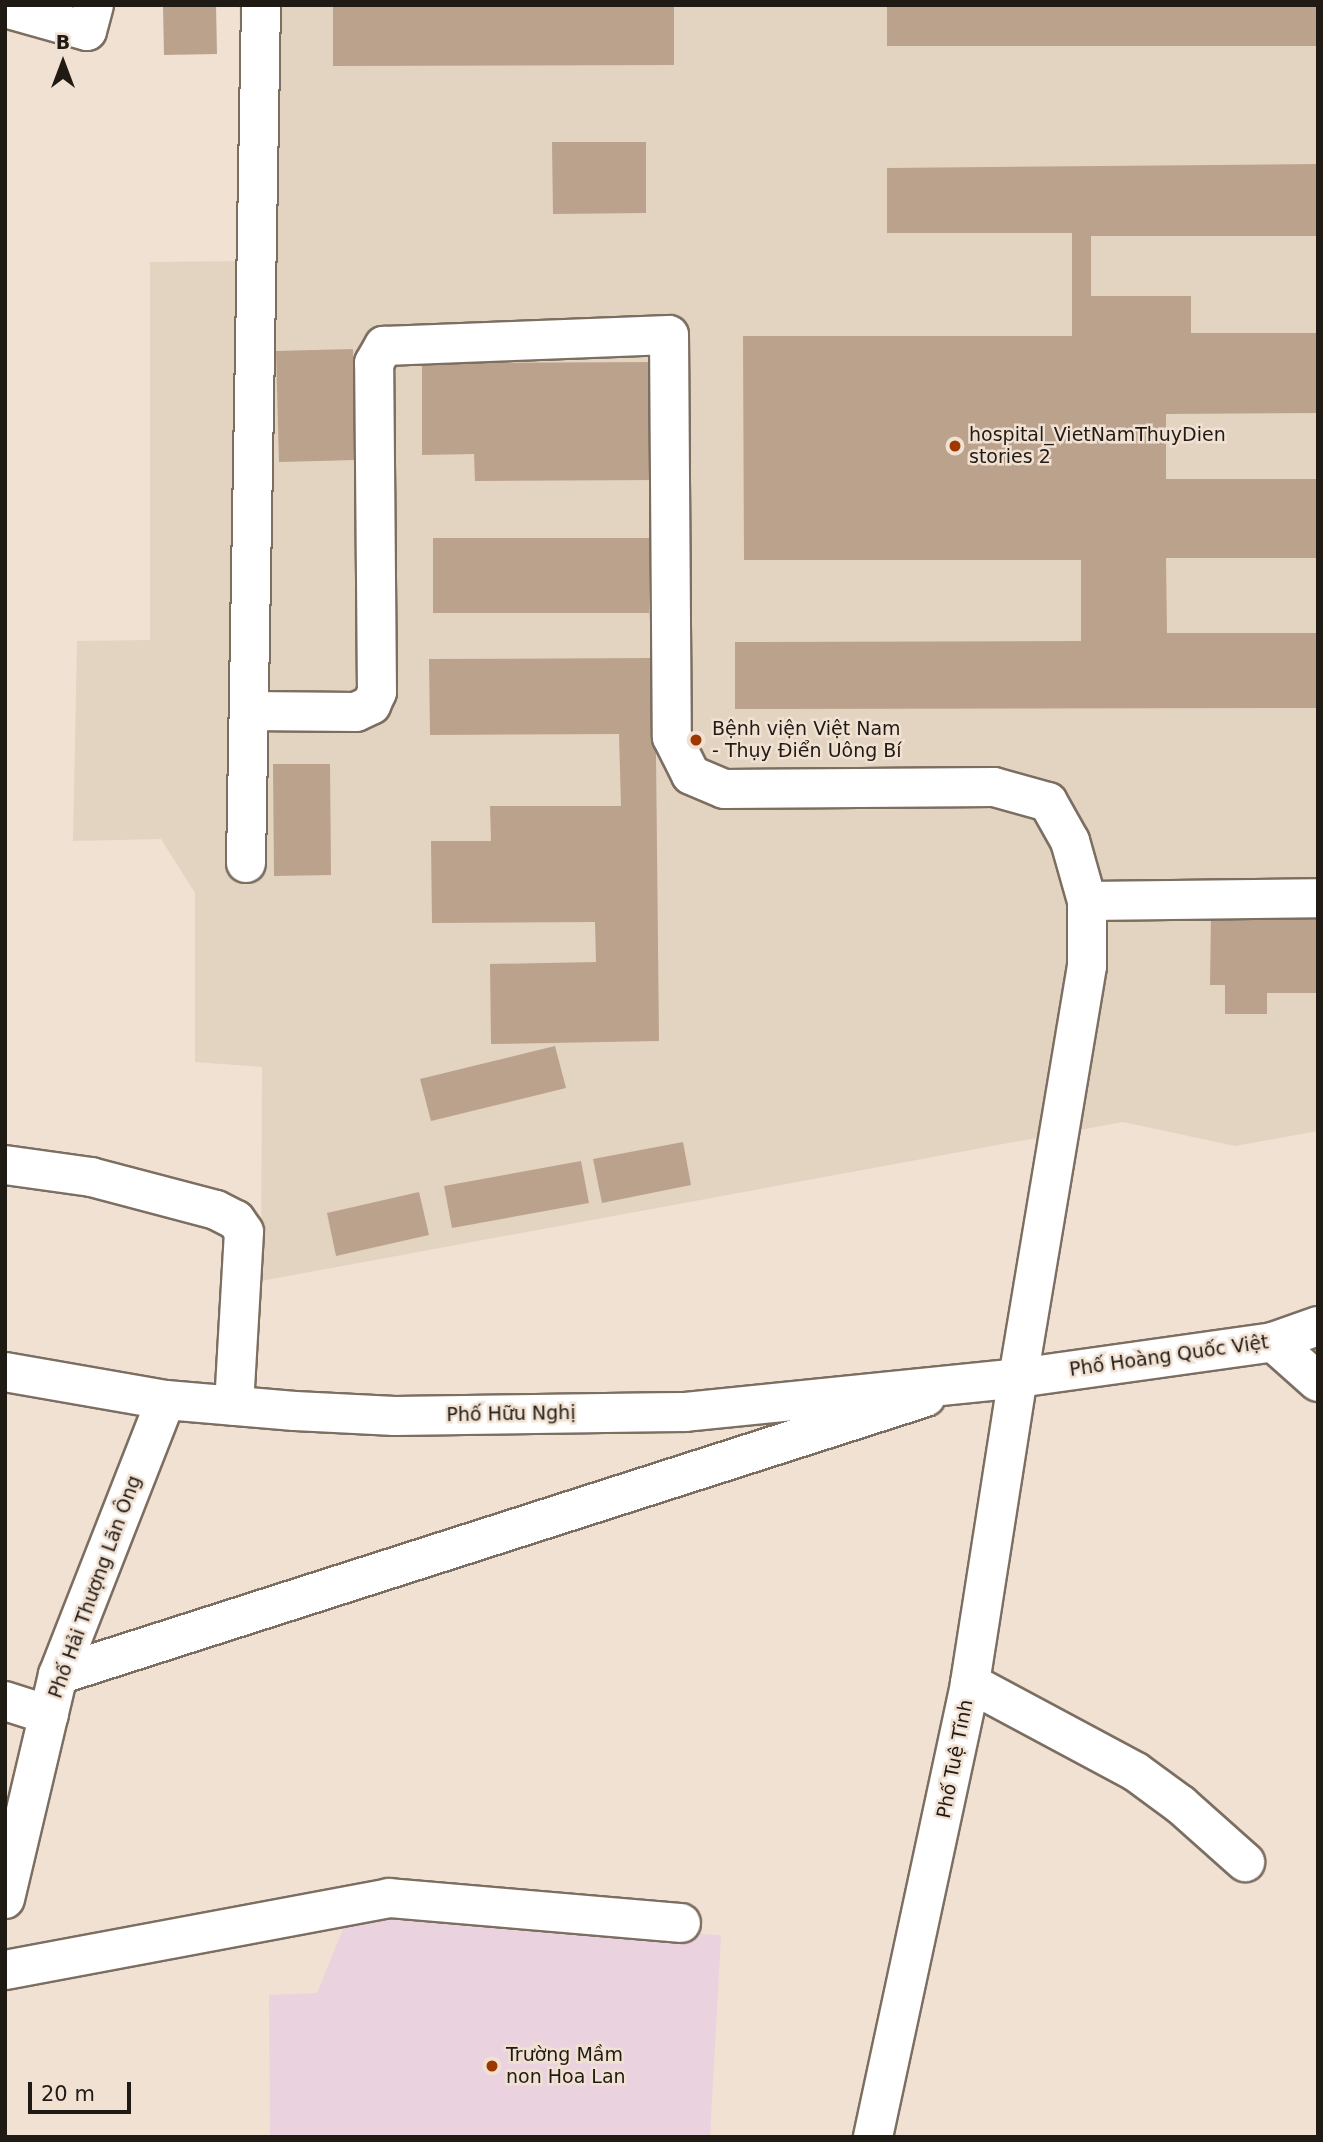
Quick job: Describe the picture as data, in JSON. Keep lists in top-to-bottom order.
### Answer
{
  "streets": {
    "street": [
      "Phố Hoàng Quốc Việt",
      "Phố Hữu Nghị",
      "Phố Hải Thượng Lãn Ông",
      "Phố Tuệ Tĩnh"
    ]
  },
  "crossings": [
    ["Phố Hoàng Quốc Việt", "Phố Hữu Nghị"],
    ["Phố Hoàng Quốc Việt", "Phố Tuệ Tĩnh"],
    ["Phố Hữu Nghị", "Phố Hải Thượng Lãn Ông"],
    ["Phố Hữu Nghị", "Phố Tuệ Tĩnh"]
  ],
  "places": ["hospital_VietNamThuyDien stories 2", "Bệnh viện Việt Nam - Thụy Điển Uông Bí", "Trường Mầm non Hoa Lan"],
  "scale_bar": "20 m",
  "north": "top"
}
